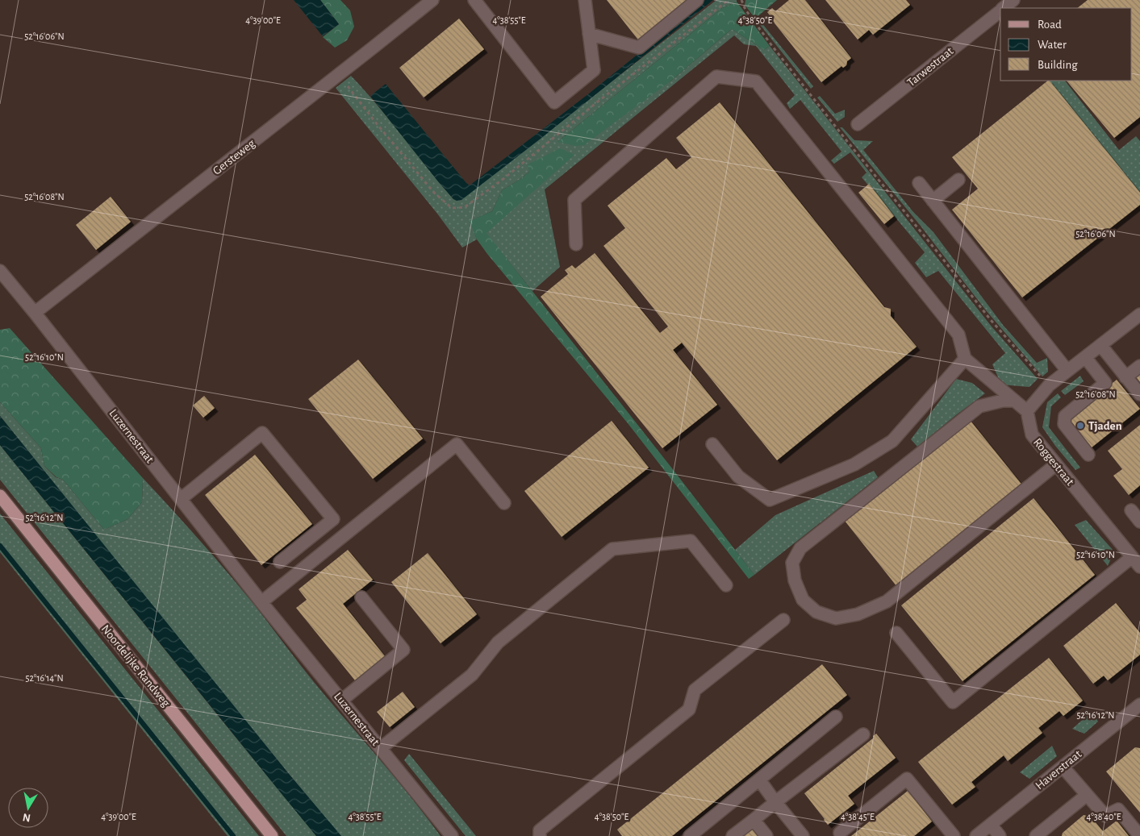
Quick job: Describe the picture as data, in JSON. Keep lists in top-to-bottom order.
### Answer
{
  "streets": {
    "main road": ["Noordelijke Randweg"],
    "street": [
      "Tarwestraat",
      "Gersteweg",
      "Luzernestraat",
      "Roggestraat",
      "Haverstraat"
    ]
  },
  "crossings": [
    ["Gersteweg", "Luzernestraat"]
  ],
  "places": ["Tjaden"],
  "legend": ["Road", "Water", "Building"],
  "north": "bottom",
  "coordinates": [
    "4°39'00\"E",
    "4°38'55\"E",
    "4°38'50\"E",
    "52°16'06\"N",
    "52°16'08\"N",
    "52°16'10\"N",
    "52°16'12\"N",
    "52°16'14\"N",
    "4°38'45\"E",
    "4°38'40\"E"
  ]
}
